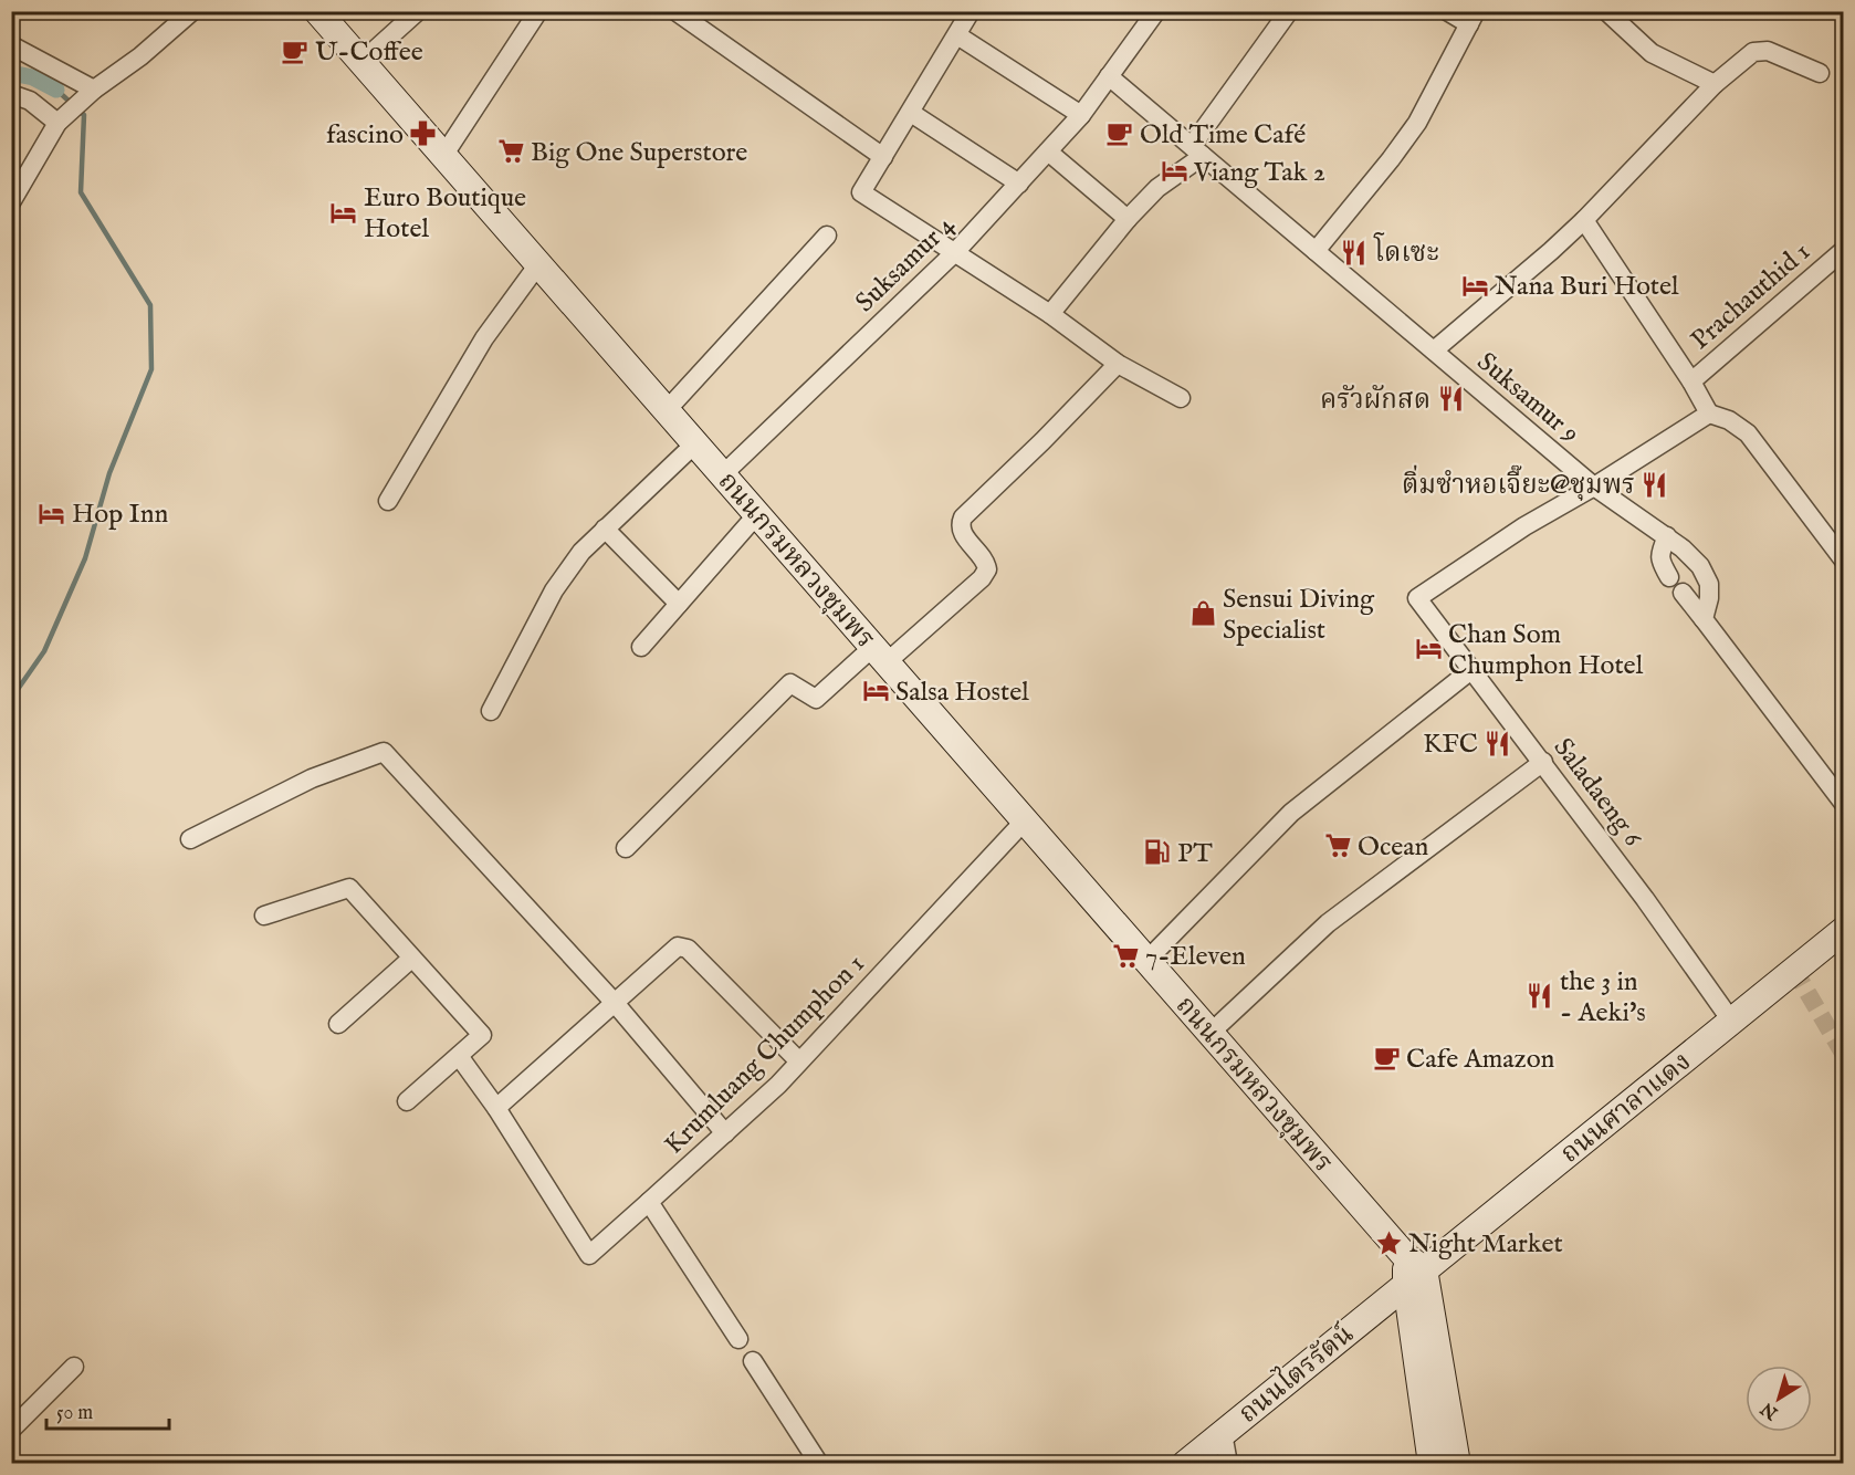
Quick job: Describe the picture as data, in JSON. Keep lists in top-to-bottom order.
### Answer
{
  "streets": {
    "street": [
      "Suksamur 4",
      "Prachauthid 1",
      "Suksamur 9",
      "ถนนกรมหลวงชุมพร",
      "Saladaeng 6",
      "Krumluang Chumphon 1",
      "ถนนศาลาแดง",
      "ถนนไตรรัตน์"
    ]
  },
  "crossings": [
    ["Suksamur 4", "Suksamur 9"],
    ["Suksamur 4", "ถนนกรมหลวงชุมพร"],
    ["Suksamur 9", "Saladaeng 6"],
    ["ถนนกรมหลวงชุมพร", "Krumluang Chumphon 1"],
    ["ถนนกรมหลวงชุมพร", "ถนนศาลาแดง"],
    ["ถนนกรมหลวงชุมพร", "ถนนไตรรัตน์"],
    ["Saladaeng 6", "ถนนศาลาแดง"],
    ["ถนนศาลาแดง", "ถนนไตรรัตน์"]
  ],
  "places": {
    "cafe": ["U-Coffee", "Old Time Café", "Cafe Amazon"],
    "pharmacy": ["fascino"],
    "supermarket": ["Big One Superstore", "Ocean", "7-Eleven"],
    "hotel": [
      "Viang Tak 2",
      "Euro Boutique Hotel",
      "Nana Buri Hotel",
      "Hop Inn",
      "Chan Som Chumphon Hotel",
      "Salsa Hostel"
    ],
    "restaurant": [
      "โดเซะ",
      "ครัวผักสด",
      "ติ่มซำหอเจี๊ยะ@ชุมพร",
      "KFC",
      "the 3 in - Aeki's"
    ],
    "shop": ["Sensui Diving Specialist"],
    "fuel station": ["PT"],
    "place": ["Night Market"]
  },
  "scale_bar": "50 m",
  "north": "bottom left"
}
